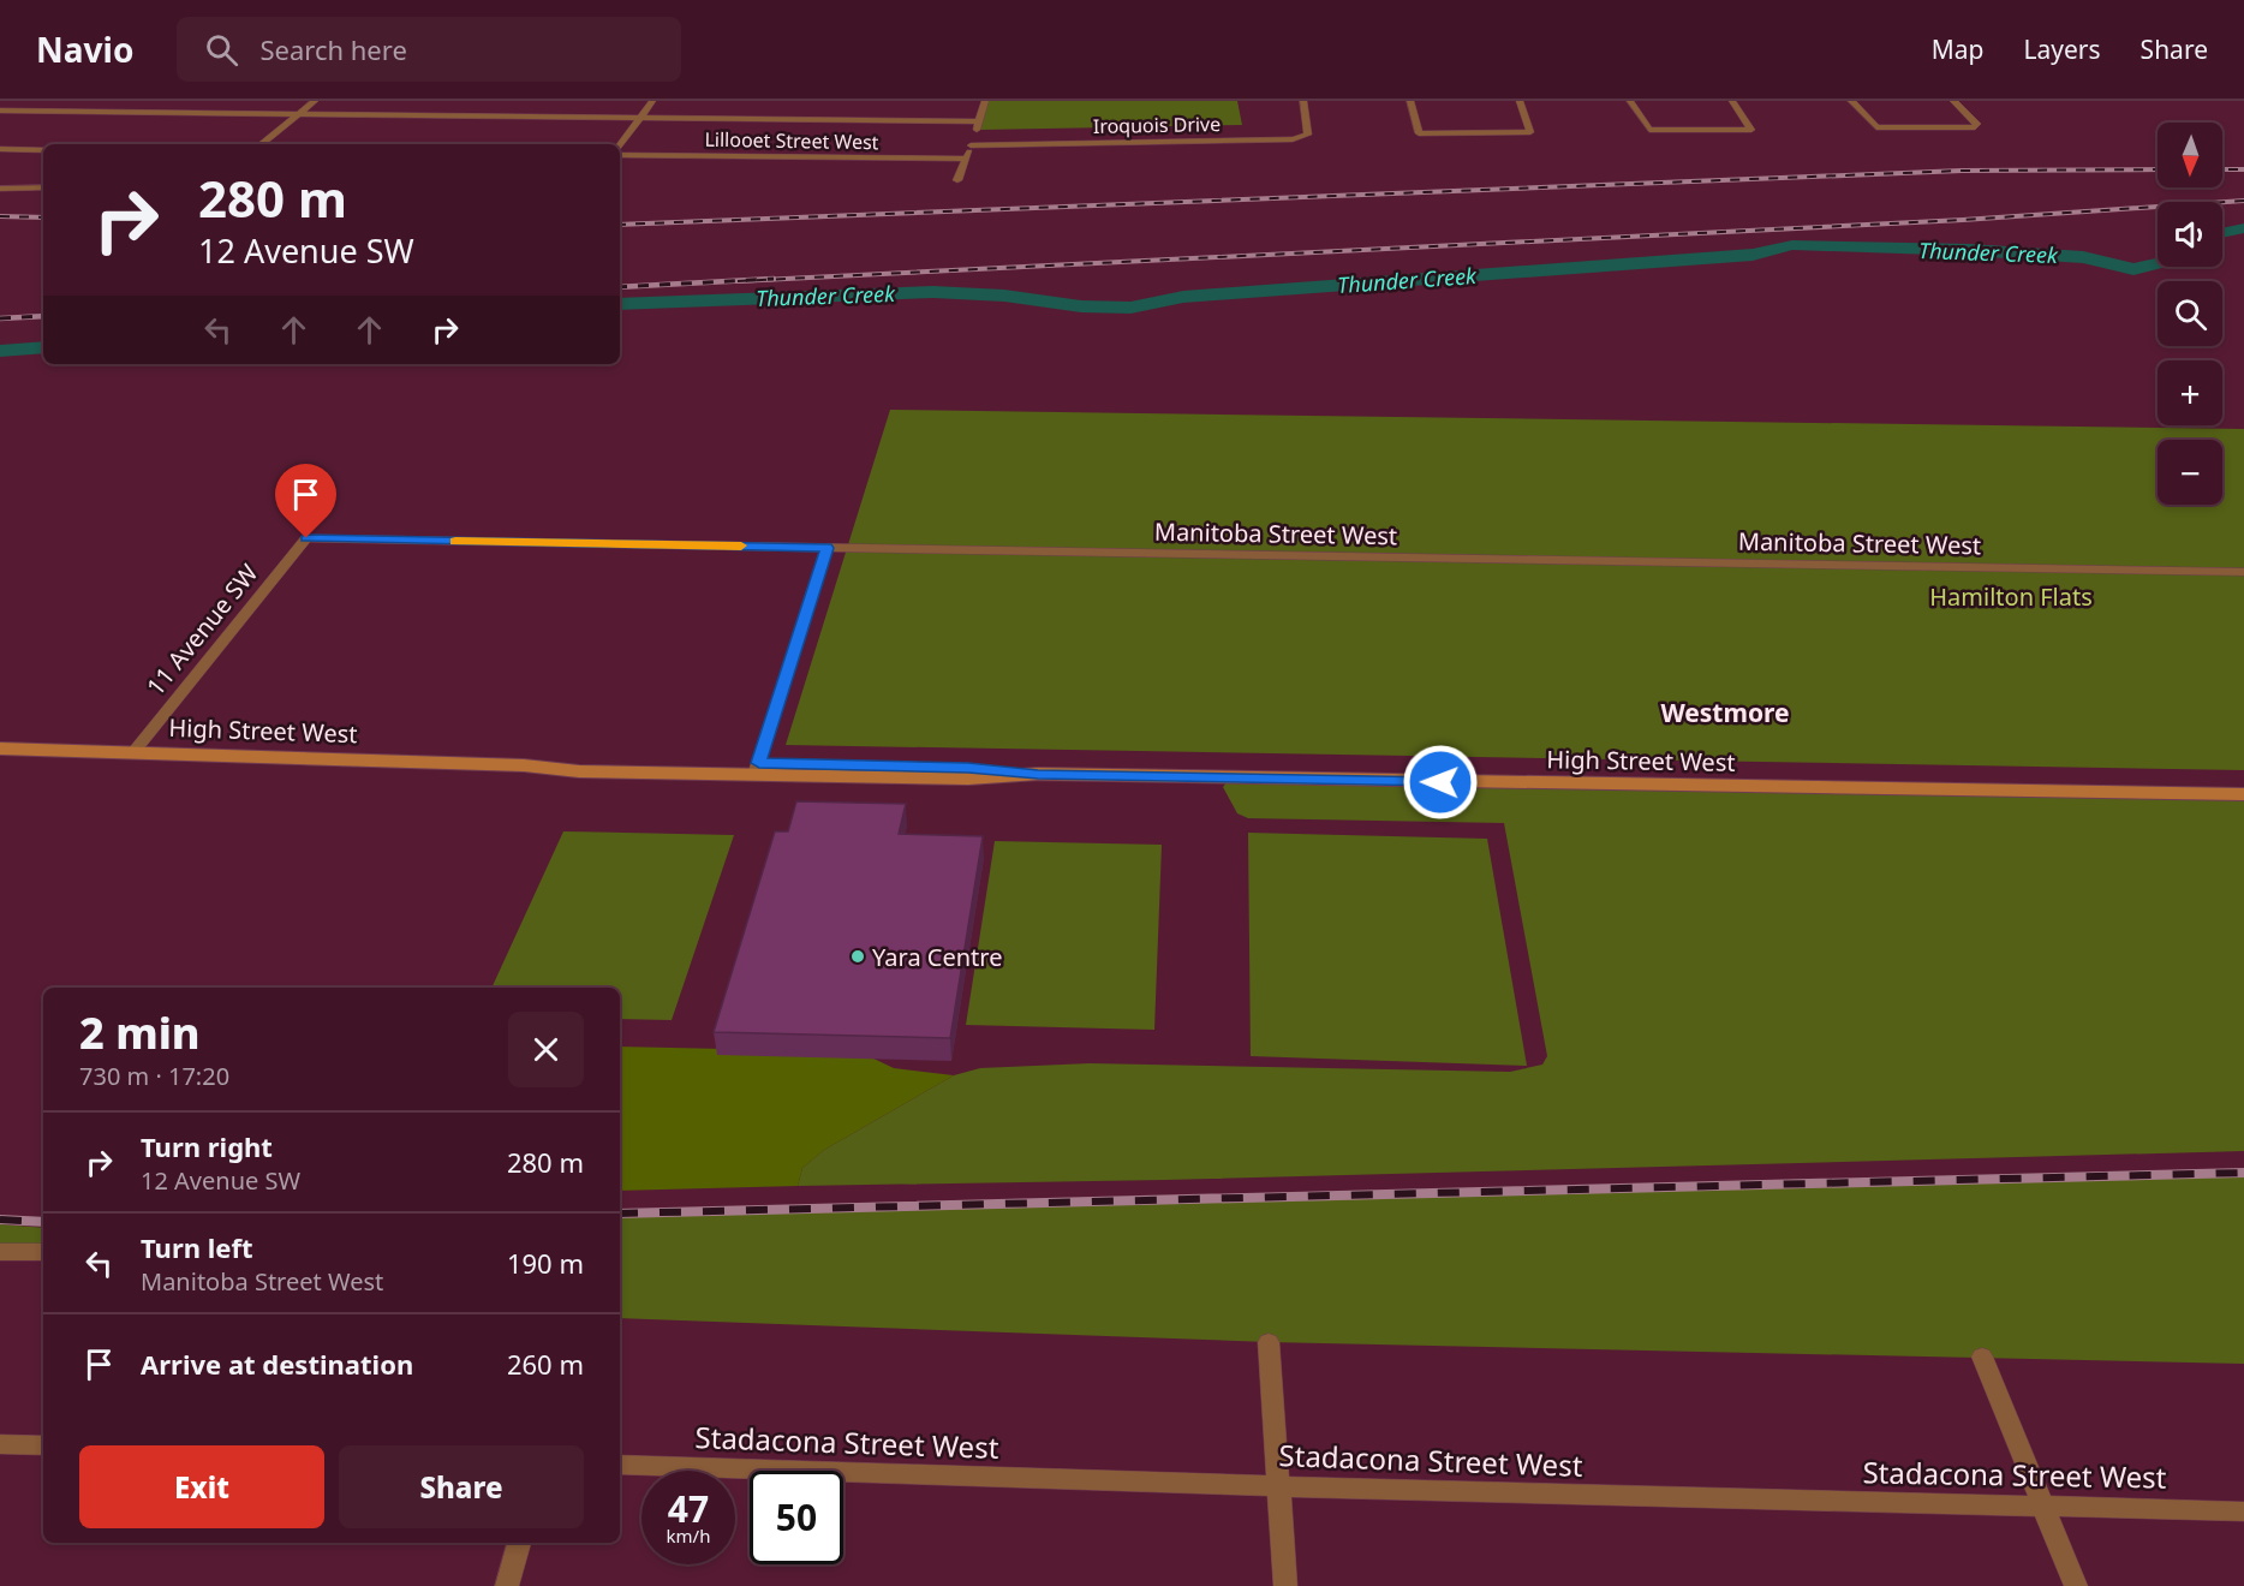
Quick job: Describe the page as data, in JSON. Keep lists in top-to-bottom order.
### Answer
{
  "streets": {
    "main road": ["High Street West"],
    "street": [
      "Iroquois Drive",
      "Lillooet Street West",
      "Manitoba Street West",
      "11 Avenue SW",
      "Stadacona Street West"
    ]
  },
  "crossings": [
    ["Manitoba Street West", "11 Avenue SW"],
    ["11 Avenue SW", "High Street West"]
  ],
  "districts": ["Westmore"],
  "water": ["Thunder Creek"],
  "parks": ["Hamilton Flats"],
  "places": ["Yara Centre"],
  "north": "bottom",
  "page": {
    "header": "Navio",
    "search": "Search here",
    "nav": ["Map", "Layers", "Share"],
    "map_buttons": ["+", "−"],
    "turn": ["280 m", "12 Avenue SW"],
    "heading": ["2 min", "730 m · 17:20"],
    "list": [
      {
        "name": "Turn right",
        "note": "12 Avenue SW",
        "value": "280 m"
      },
      {
        "name": "Turn left",
        "note": "Manitoba Street West",
        "value": "190 m"
      },
      {
        "name": "Arrive at destination",
        "value": "260 m"
      }
    ],
    "buttons": ["Exit", "Share"],
    "speed": "47 km/h",
    "limit": "50"
  }
}
